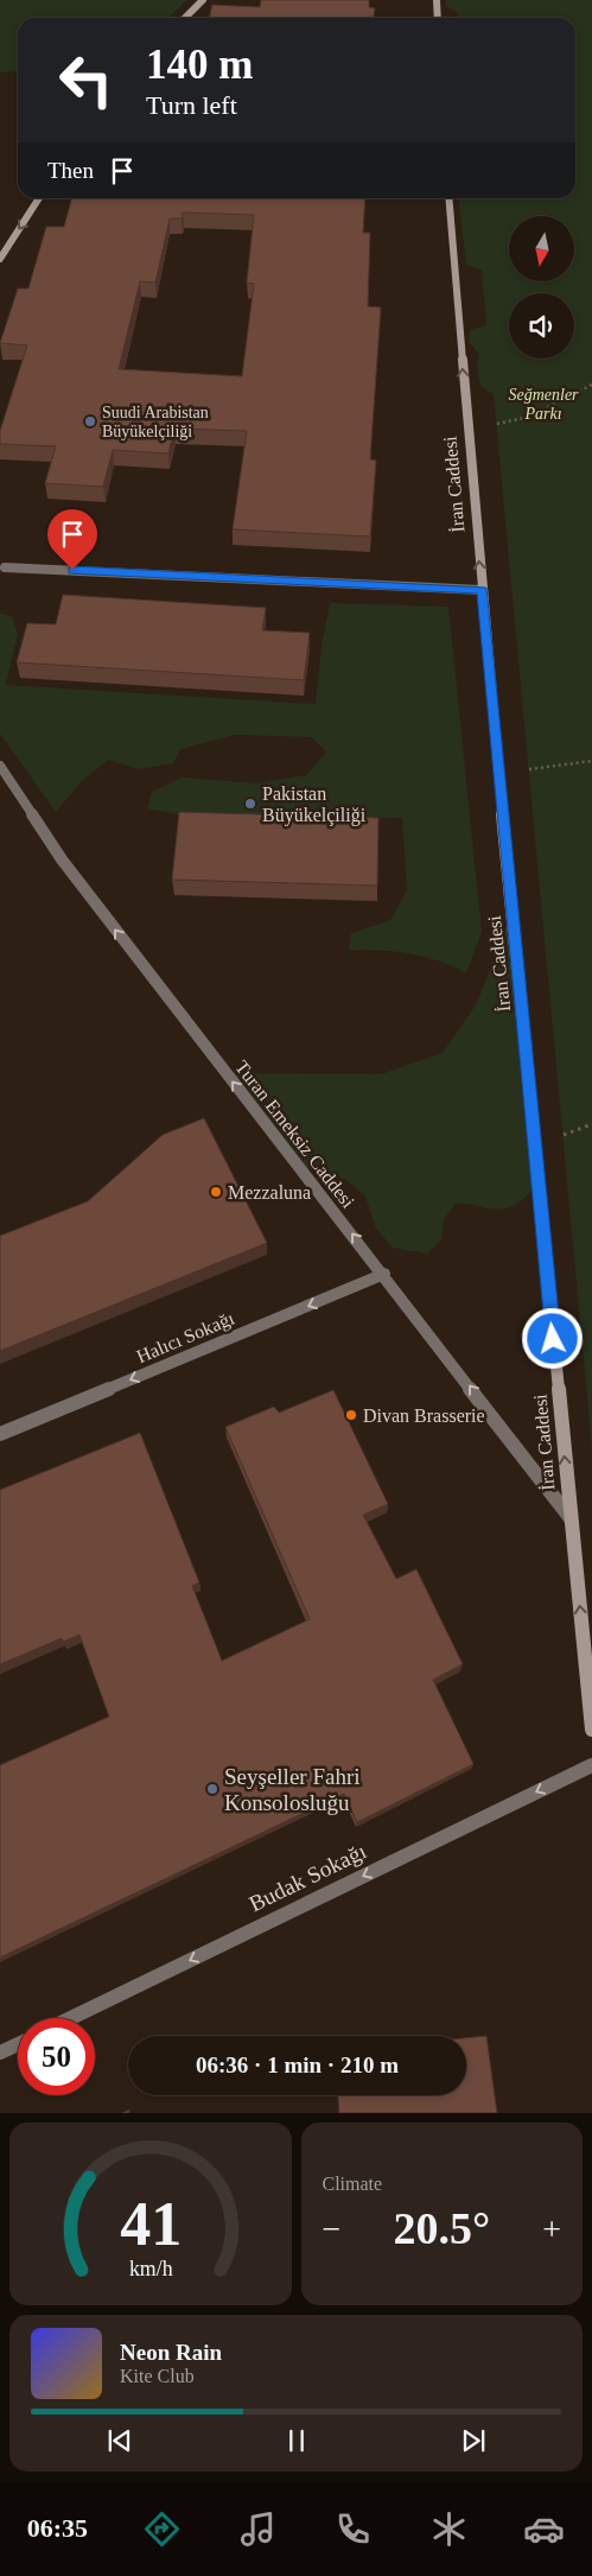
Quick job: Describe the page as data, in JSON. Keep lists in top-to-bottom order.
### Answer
{
  "streets": {
    "main road": ["İran Caddesi"],
    "street": ["Turan Emeksiz Caddesi", "Halıcı Sokağı", "Budak Sokağı"]
  },
  "crossings": [
    ["İran Caddesi", "Turan Emeksiz Caddesi"],
    ["Turan Emeksiz Caddesi", "Halıcı Sokağı"]
  ],
  "one_way": [
    "İran Caddesi",
    "Turan Emeksiz Caddesi",
    "Halıcı Sokağı",
    "Budak Sokağı"
  ],
  "parks": ["Seğmenler Parkı"],
  "places": [
    "Suudi Arabistan Büyükelçiliği",
    "Pakistan Büyükelçiliği",
    "Mezzaluna",
    "Divan Brasserie",
    "Seyşeller Fahri Konsolosluğu"
  ],
  "north": "bottom",
  "page": {
    "turn": ["140 m", "Turn left"],
    "then": "Then",
    "limit": "50",
    "trip": "06:36 · 1 min · 210 m",
    "tile": "Climate",
    "heat": ["−", "20.5°", "+"],
    "song": ["Neon Rain", "Kite Club"],
    "tabs": "06:35",
    "gauge": ["41", "km/h"]
  }
}
